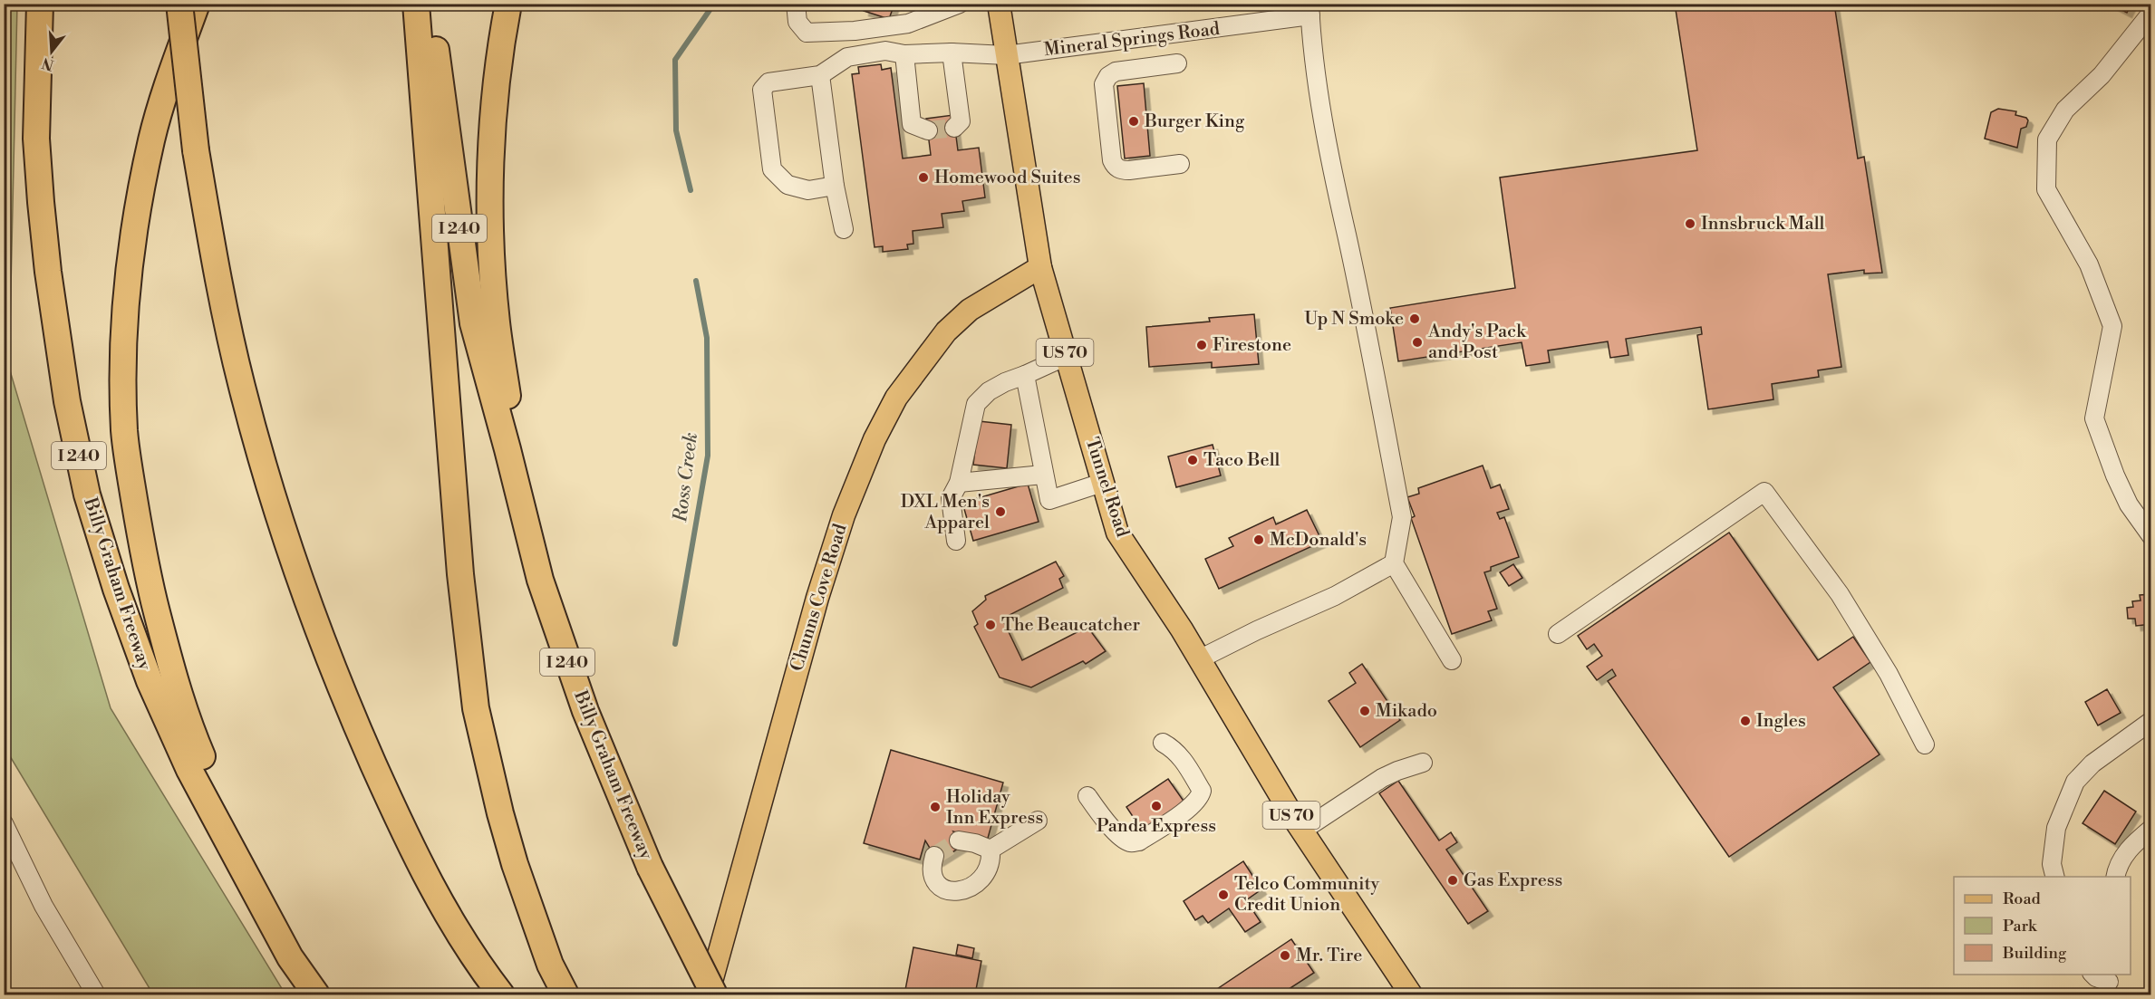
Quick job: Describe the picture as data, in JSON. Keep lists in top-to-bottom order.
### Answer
{
  "streets": {
    "highway": ["I 240", "Billy Graham Freeway"],
    "main road": ["US 70", "Tunnel Road", "Chunns Cove Road"],
    "street": ["Mineral Springs Road"]
  },
  "crossings": [
    ["Mineral Springs Road", "Tunnel Road"],
    ["Tunnel Road", "Chunns Cove Road"]
  ],
  "water": ["Ross Creek"],
  "places": [
    "Burger King",
    "Homewood Suites",
    "Innsbruck Mall",
    "Up N Smoke",
    "Andy's Pack and Post",
    "Firestone",
    "Taco Bell",
    "DXL Men's Apparel",
    "McDonald's",
    "The Beaucatcher",
    "Mikado",
    "Ingles",
    "Panda Express",
    "Holiday Inn Express",
    "Gas Express",
    "Telco Community Credit Union",
    "Mr. Tire"
  ],
  "legend": ["Road", "Park", "Building"],
  "north": "bottom"
}
